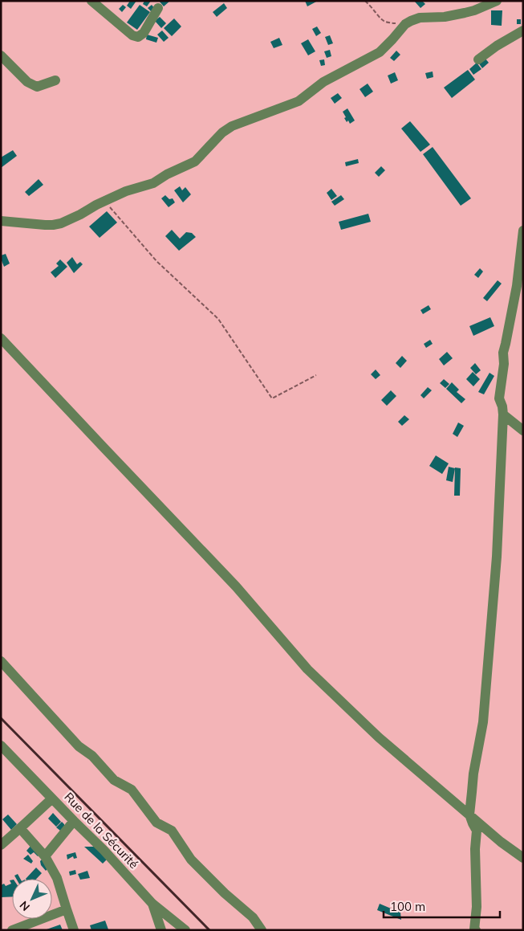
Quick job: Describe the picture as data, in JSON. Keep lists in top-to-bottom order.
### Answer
{
  "streets": {
    "street": ["Rue de la Sécurité"]
  },
  "scale_bar": "100 m",
  "north": "bottom left"
}
